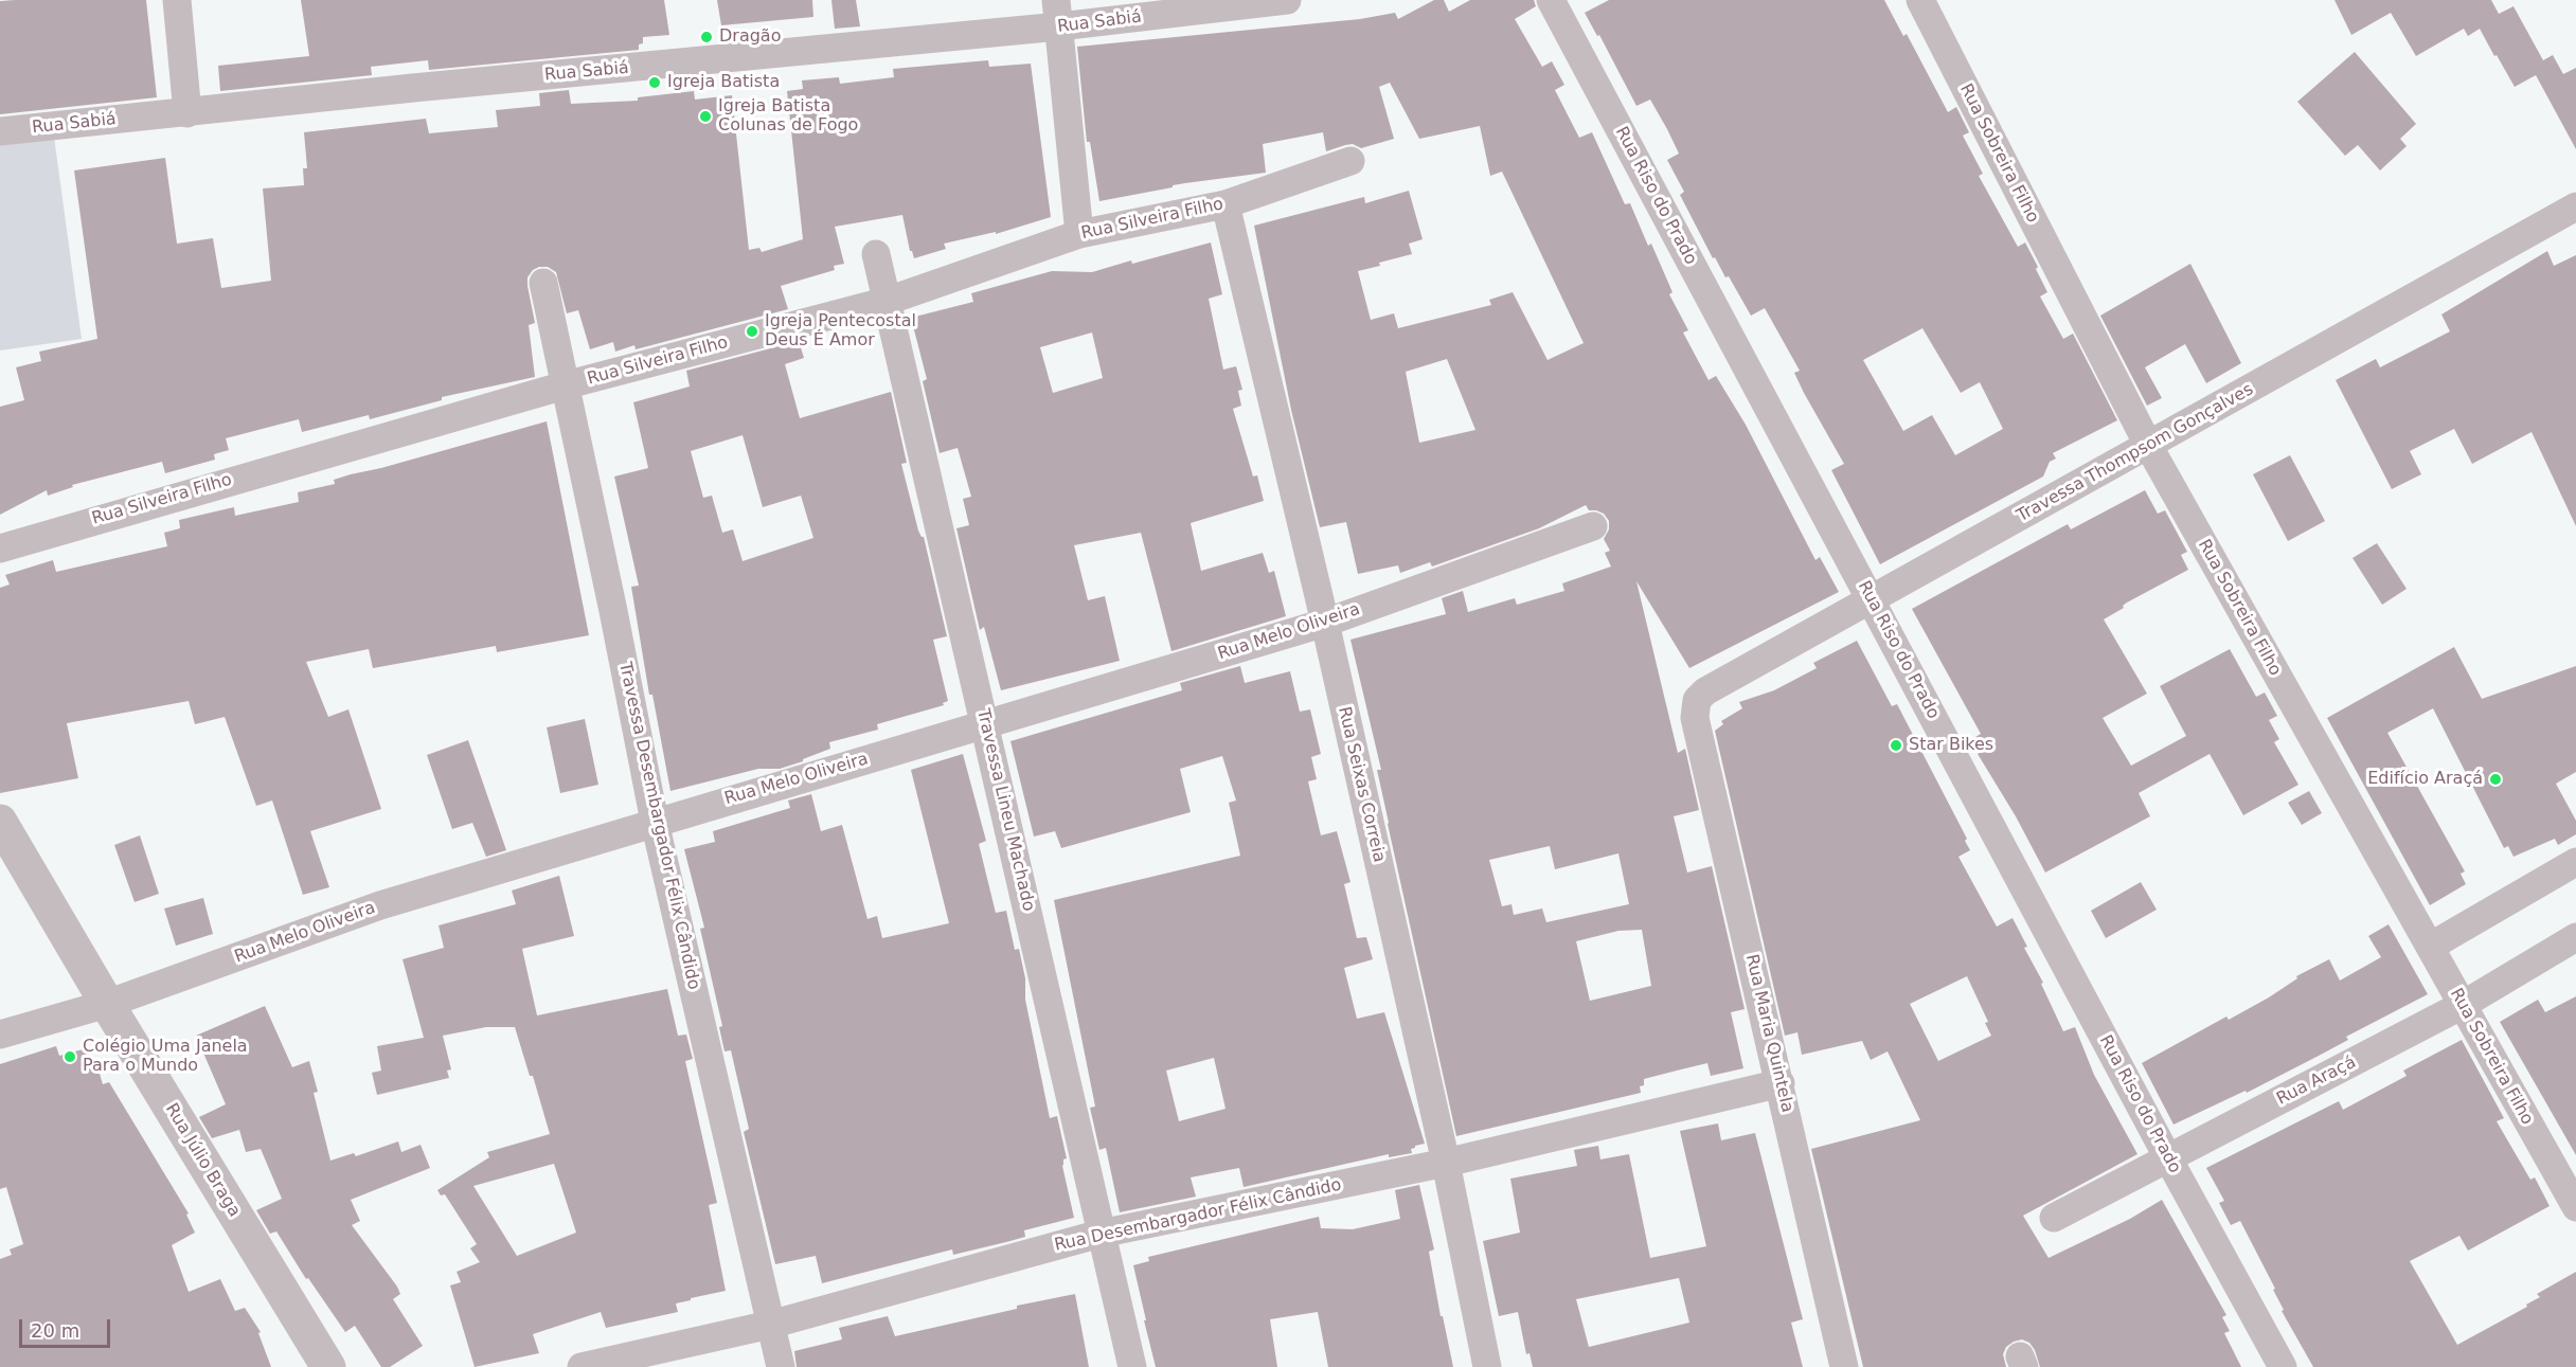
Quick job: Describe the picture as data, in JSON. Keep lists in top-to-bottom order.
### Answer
{
  "streets": {
    "street": [
      "Rua Sabiá",
      "Rua Sobreira Filho",
      "Rua Riso do Prado",
      "Rua Silveira Filho",
      "Travessa Thompsom Gonçalves",
      "Rua Melo Oliveira",
      "Rua Seixas Correia",
      "Travessa Lineu Machado",
      "Travessa Desembargador Félix Cândido",
      "Rua Maria Quintela",
      "Rua Araçá",
      "Rua Júlio Braga",
      "Rua Desembargador Félix Cândido"
    ]
  },
  "crossings": [
    ["Rua Sobreira Filho", "Travessa Thompsom Gonçalves"],
    ["Rua Sobreira Filho", "Rua Araçá"],
    ["Rua Riso do Prado", "Travessa Thompsom Gonçalves"],
    ["Rua Riso do Prado", "Rua Araçá"],
    ["Rua Silveira Filho", "Rua Seixas Correia"],
    ["Rua Silveira Filho", "Travessa Lineu Machado"],
    ["Rua Silveira Filho", "Travessa Desembargador Félix Cândido"],
    ["Travessa Thompsom Gonçalves", "Rua Maria Quintela"],
    ["Rua Melo Oliveira", "Rua Seixas Correia"],
    ["Rua Melo Oliveira", "Travessa Lineu Machado"],
    ["Rua Melo Oliveira", "Travessa Desembargador Félix Cândido"],
    ["Rua Melo Oliveira", "Rua Júlio Braga"],
    ["Rua Seixas Correia", "Rua Desembargador Félix Cândido"],
    ["Travessa Lineu Machado", "Rua Desembargador Félix Cândido"],
    ["Travessa Desembargador Félix Cândido", "Rua Desembargador Félix Cândido"],
    ["Rua Maria Quintela", "Rua Desembargador Félix Cândido"]
  ],
  "places": [
    "Dragão",
    "Igreja Batista",
    "Igreja Batista Colunas de Fogo",
    "Igreja Pentecostal Deus É Amor",
    "Star Bikes",
    "Edifício Araçá",
    "Colégio Uma Janela Para o Mundo"
  ],
  "scale_bar": "20 m"
}
